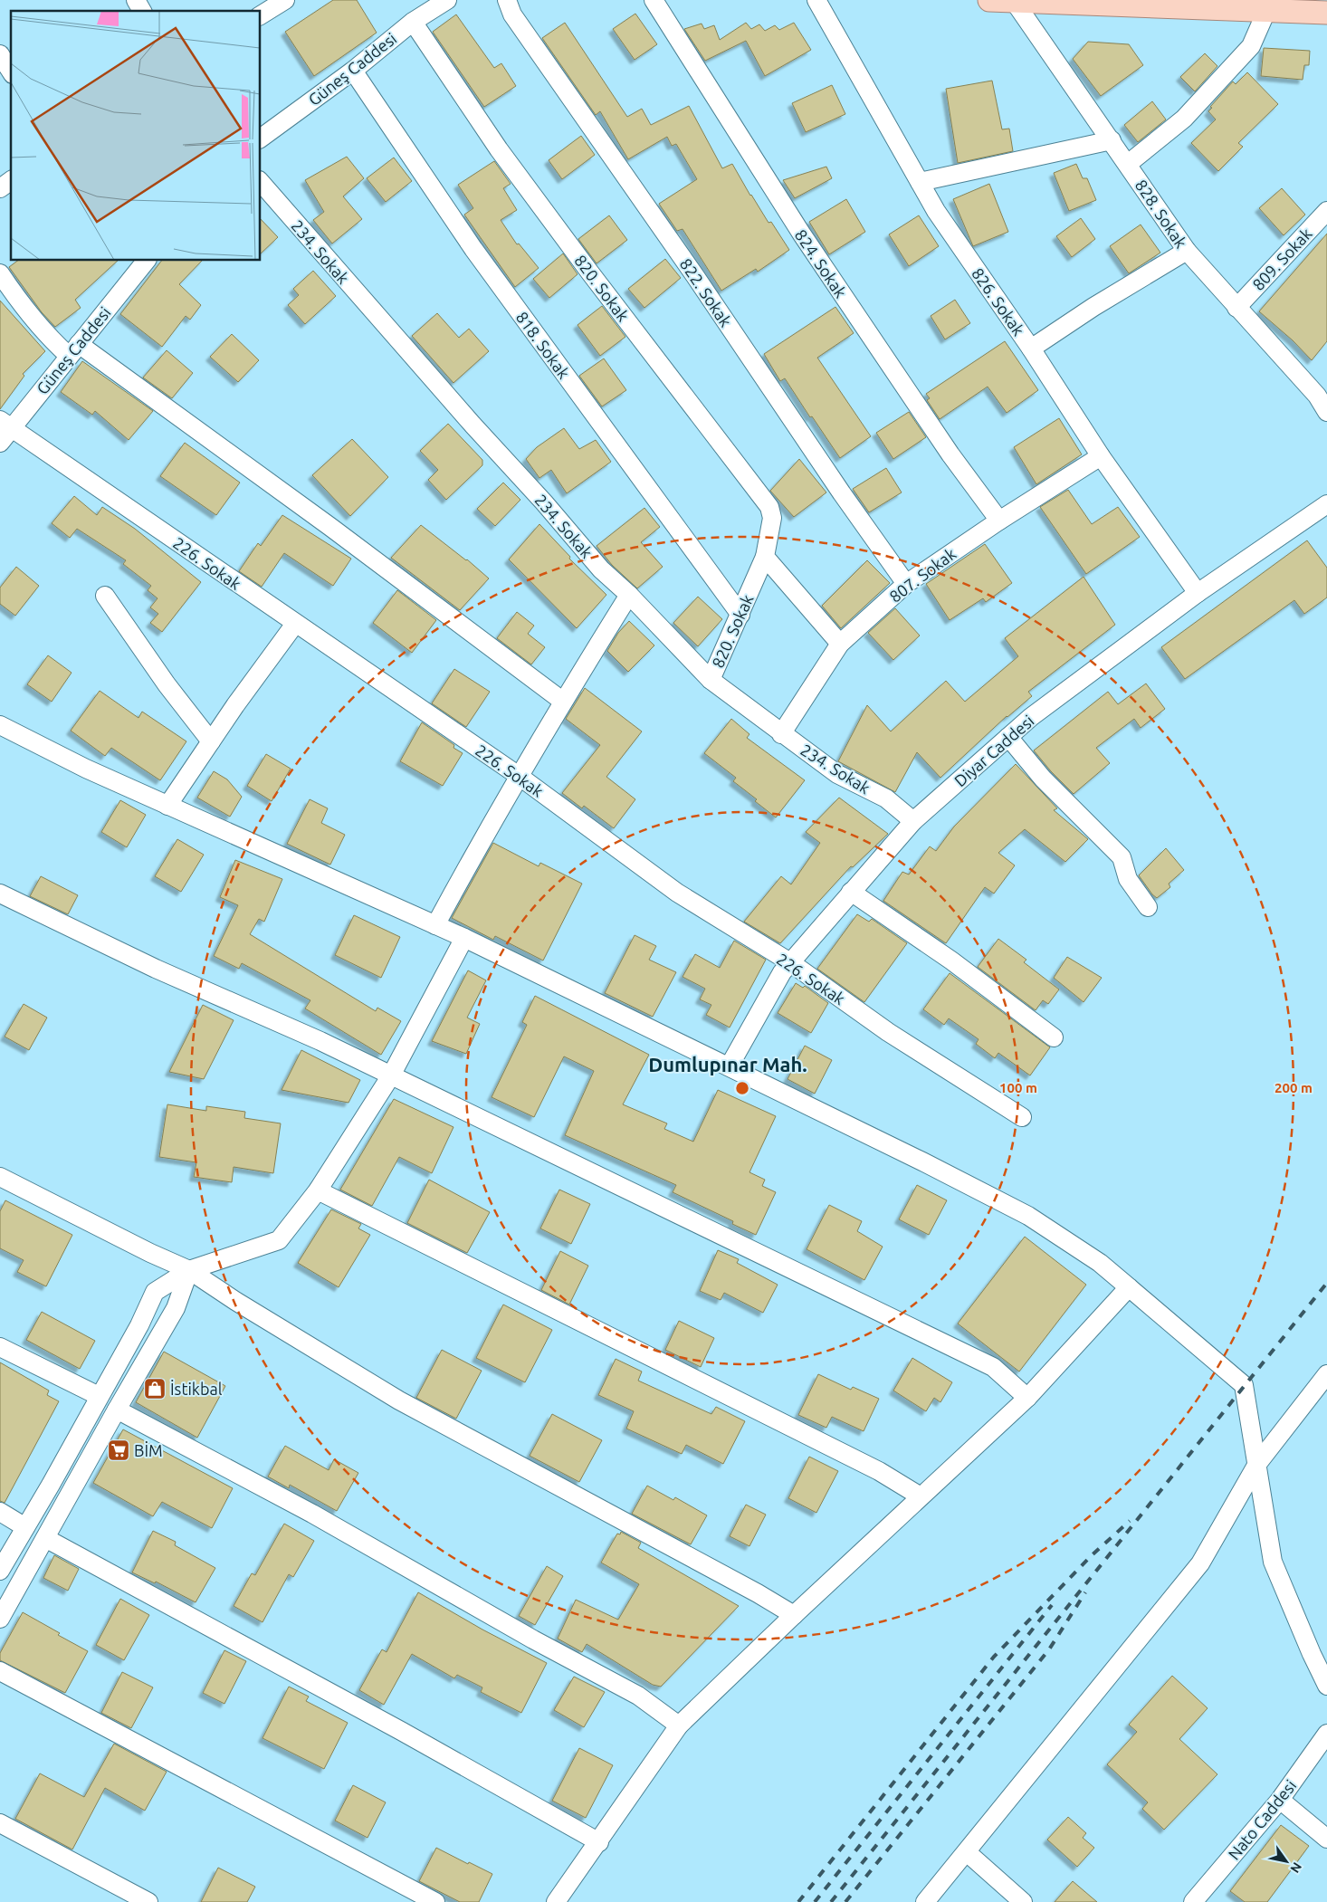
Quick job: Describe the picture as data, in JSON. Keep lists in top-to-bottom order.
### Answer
{
  "streets": {
    "street": [
      "Güneş Caddesi",
      "828. Sokak",
      "234. Sokak",
      "809. Sokak",
      "824. Sokak",
      "820. Sokak",
      "822. Sokak",
      "826. Sokak",
      "818. Sokak",
      "226. Sokak",
      "807. Sokak",
      "Diyar Caddesi",
      "Nato Caddesi"
    ]
  },
  "crossings": [
    ["Güneş Caddesi", "820. Sokak"],
    ["Güneş Caddesi", "818. Sokak"],
    ["Güneş Caddesi", "226. Sokak"],
    ["828. Sokak", "809. Sokak"],
    ["234. Sokak", "820. Sokak"],
    ["234. Sokak", "807. Sokak"],
    ["234. Sokak", "Diyar Caddesi"],
    ["824. Sokak", "807. Sokak"],
    ["820. Sokak", "818. Sokak"],
    ["822. Sokak", "807. Sokak"],
    ["826. Sokak", "807. Sokak"],
    ["826. Sokak", "Diyar Caddesi"],
    ["226. Sokak", "Diyar Caddesi"]
  ],
  "districts": ["Dumlupınar Mah."],
  "places": {
    "shop": ["İstikbal"],
    "supermarket": ["BİM"]
  },
  "north": "bottom right",
  "rings": ["100 m", "200 m"]
}
